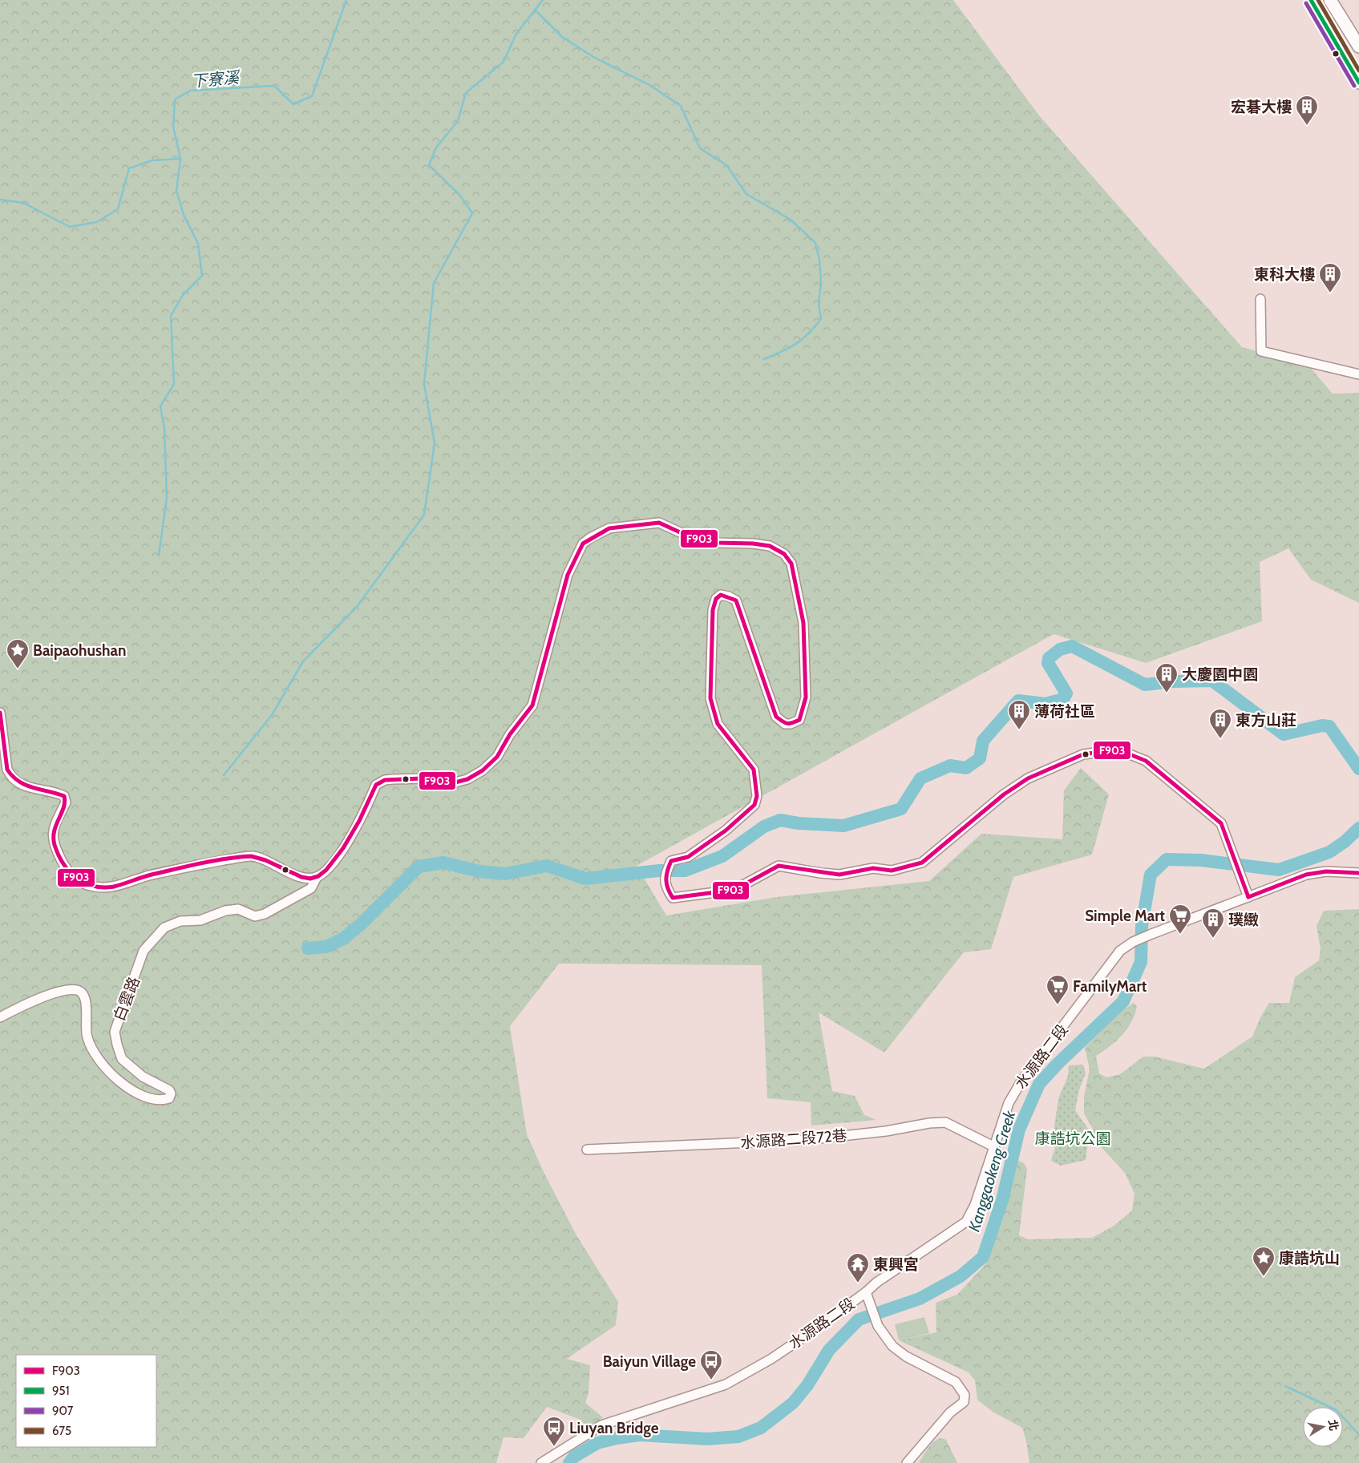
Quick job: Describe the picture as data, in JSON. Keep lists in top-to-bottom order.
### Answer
{
  "streets": {
    "street": ["白雲路", "水源路二段", "水源路二段72巷"]
  },
  "crossings": [
    ["水源路二段", "水源路二段72巷"]
  ],
  "water": ["下寮溪", "Kanggaokeng Creek"],
  "parks": ["康誥坑公園"],
  "places": {
    "building": [
      "宏碁大樓",
      "東科大樓",
      "大慶園中園",
      "薄荷社區",
      "東方山莊",
      "璞緻"
    ],
    "place": ["Baipaohushan", "康誥坑山"],
    "supermarket": ["Simple Mart", "FamilyMart"],
    "temple": ["東興宮"],
    "bus stop": ["Baiyun Village", "Liuyan Bridge"]
  },
  "lines": [
    "transit line 951",
    "transit line 675",
    "transit line 907",
    "transit line F903"
  ],
  "legend": [
    "F903",
    "951",
    "907",
    "675"
  ],
  "north": "right"
}
